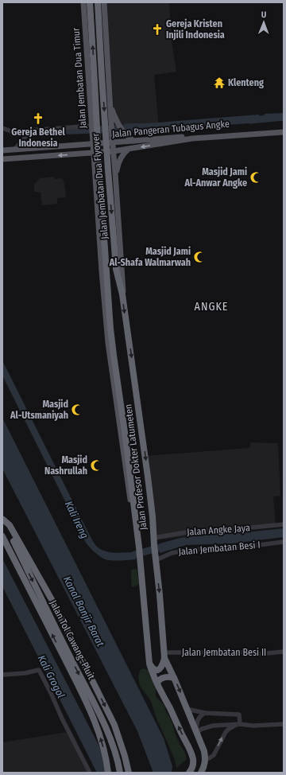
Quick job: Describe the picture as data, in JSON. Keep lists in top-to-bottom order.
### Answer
{
  "streets": {
    "highway": ["Jalan Jembatan Dua Flyover", "Jalan Profesor Dokter Latumeten", "Jalan Tol Cawang–Pluit"],
    "main road": ["Jalan Jembatan Dua Timur", "Jalan Pangeran Tubagus Angke"],
    "street": ["Jalan Angke Jaya", "Jalan Jembatan Besi I", "Jalan Jembatan Besi II"]
  },
  "crossings": [
    ["Jalan Jembatan Dua Timur", "Jalan Pangeran Tubagus Angke"],
    ["Jalan Jembatan Dua Timur", "Jalan Profesor Dokter Latumeten"],
    ["Jalan Pangeran Tubagus Angke", "Jalan Profesor Dokter Latumeten"],
    ["Jalan Jembatan Dua Flyover", "Jalan Profesor Dokter Latumeten"],
    ["Jalan Profesor Dokter Latumeten", "Jalan Angke Jaya"],
    ["Jalan Profesor Dokter Latumeten", "Jalan Jembatan Besi I"],
    ["Jalan Profesor Dokter Latumeten", "Jalan Jembatan Besi II"]
  ],
  "districts": ["ANGKE"],
  "water": ["Kali Ireng", "Kanal Banjir Barat", "Kali Grogol"],
  "places": {
    "church": ["Gereja Kristen Injili Indonesia", "Gereja Bethel Indonesia"],
    "temple": ["Klenteng"],
    "mosque": [
      "Masjid Jami Al-Anwar Angke",
      "Masjid Jami Al-Shafa Walmarwah",
      "Masjid Al-Utsmaniyah",
      "Masjid Nashrullah"
    ]
  },
  "north": "top"
}
